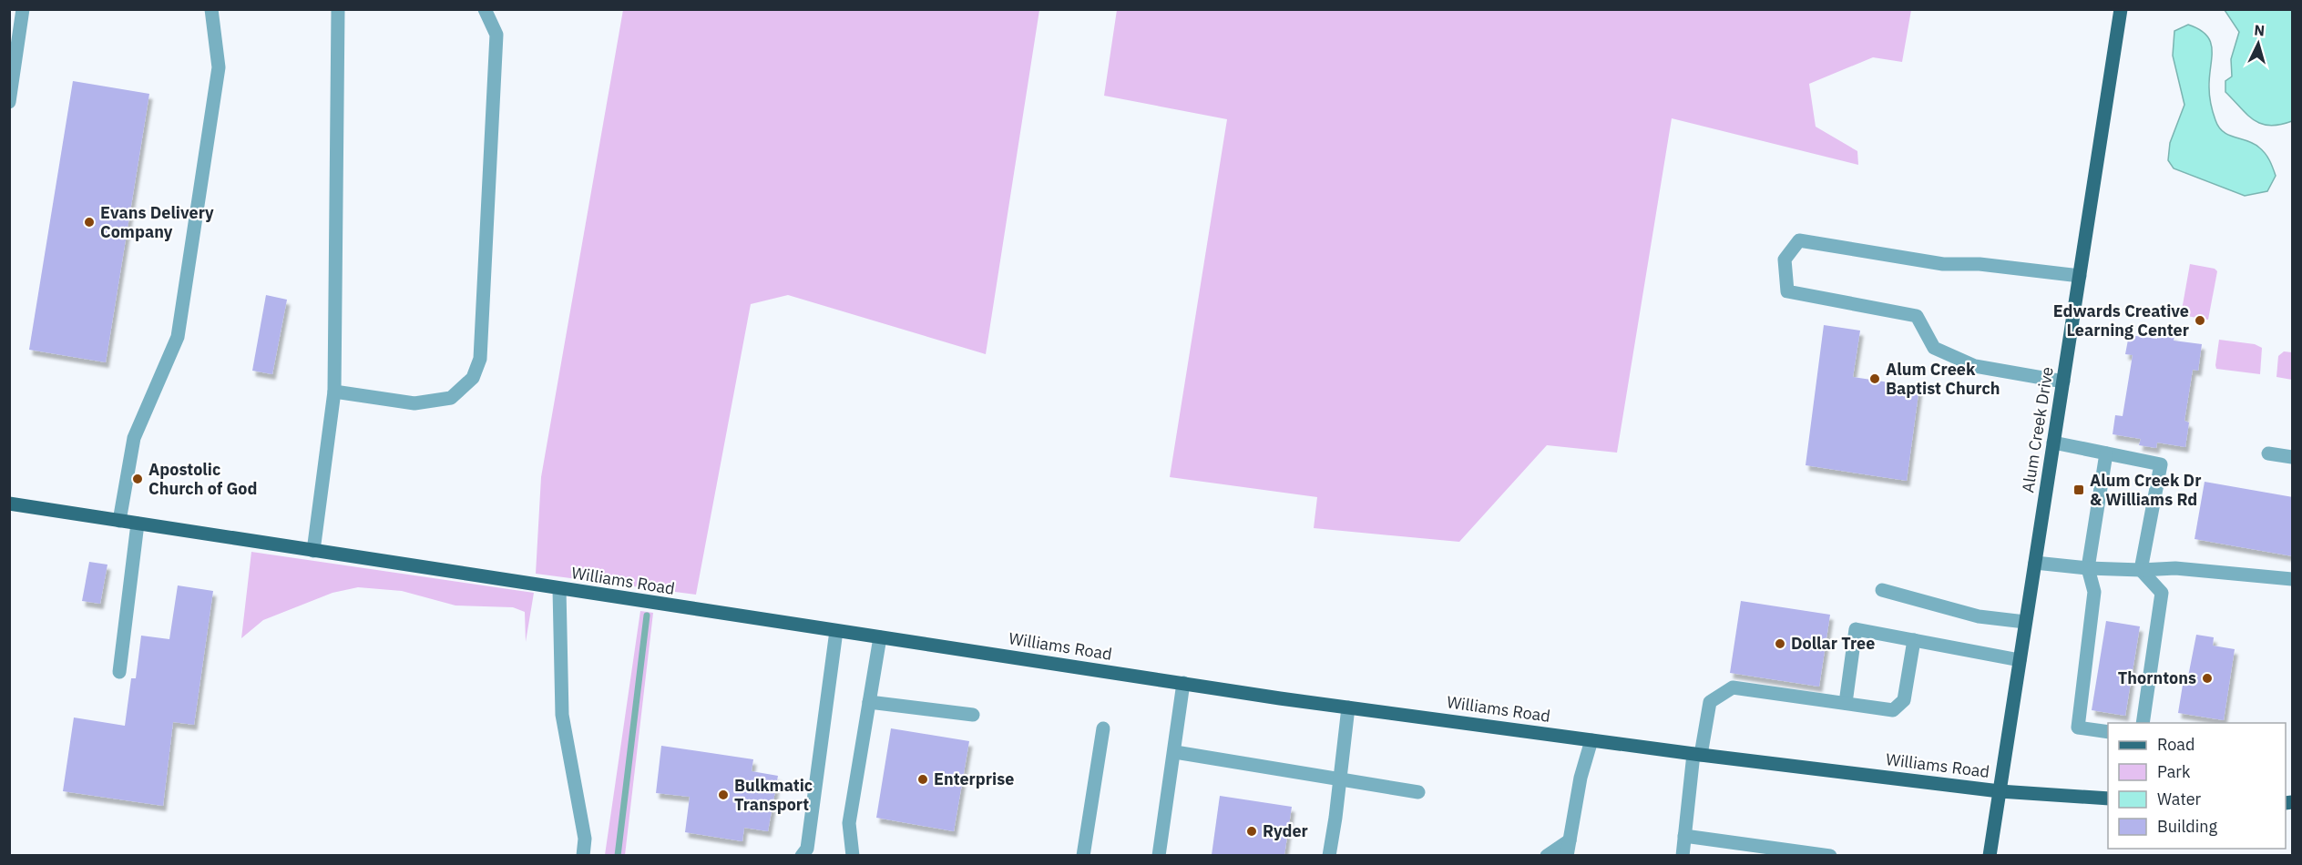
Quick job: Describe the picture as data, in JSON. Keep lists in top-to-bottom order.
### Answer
{
  "streets": {
    "main road": ["Alum Creek Drive", "Williams Road"]
  },
  "crossings": [
    ["Alum Creek Drive", "Williams Road"]
  ],
  "places": {
    "other": [
      "Evans Delivery Company",
      "Edwards Creative Learning Center",
      "Alum Creek Baptist Church",
      "Apostolic Church of God",
      "Dollar Tree",
      "Thorntons",
      "Enterprise",
      "Bulkmatic Transport",
      "Ryder"
    ],
    "transit": ["Alum Creek Dr & Williams Rd"]
  },
  "legend": [
    "Road",
    "Park",
    "Water",
    "Building"
  ],
  "north": "top"
}
